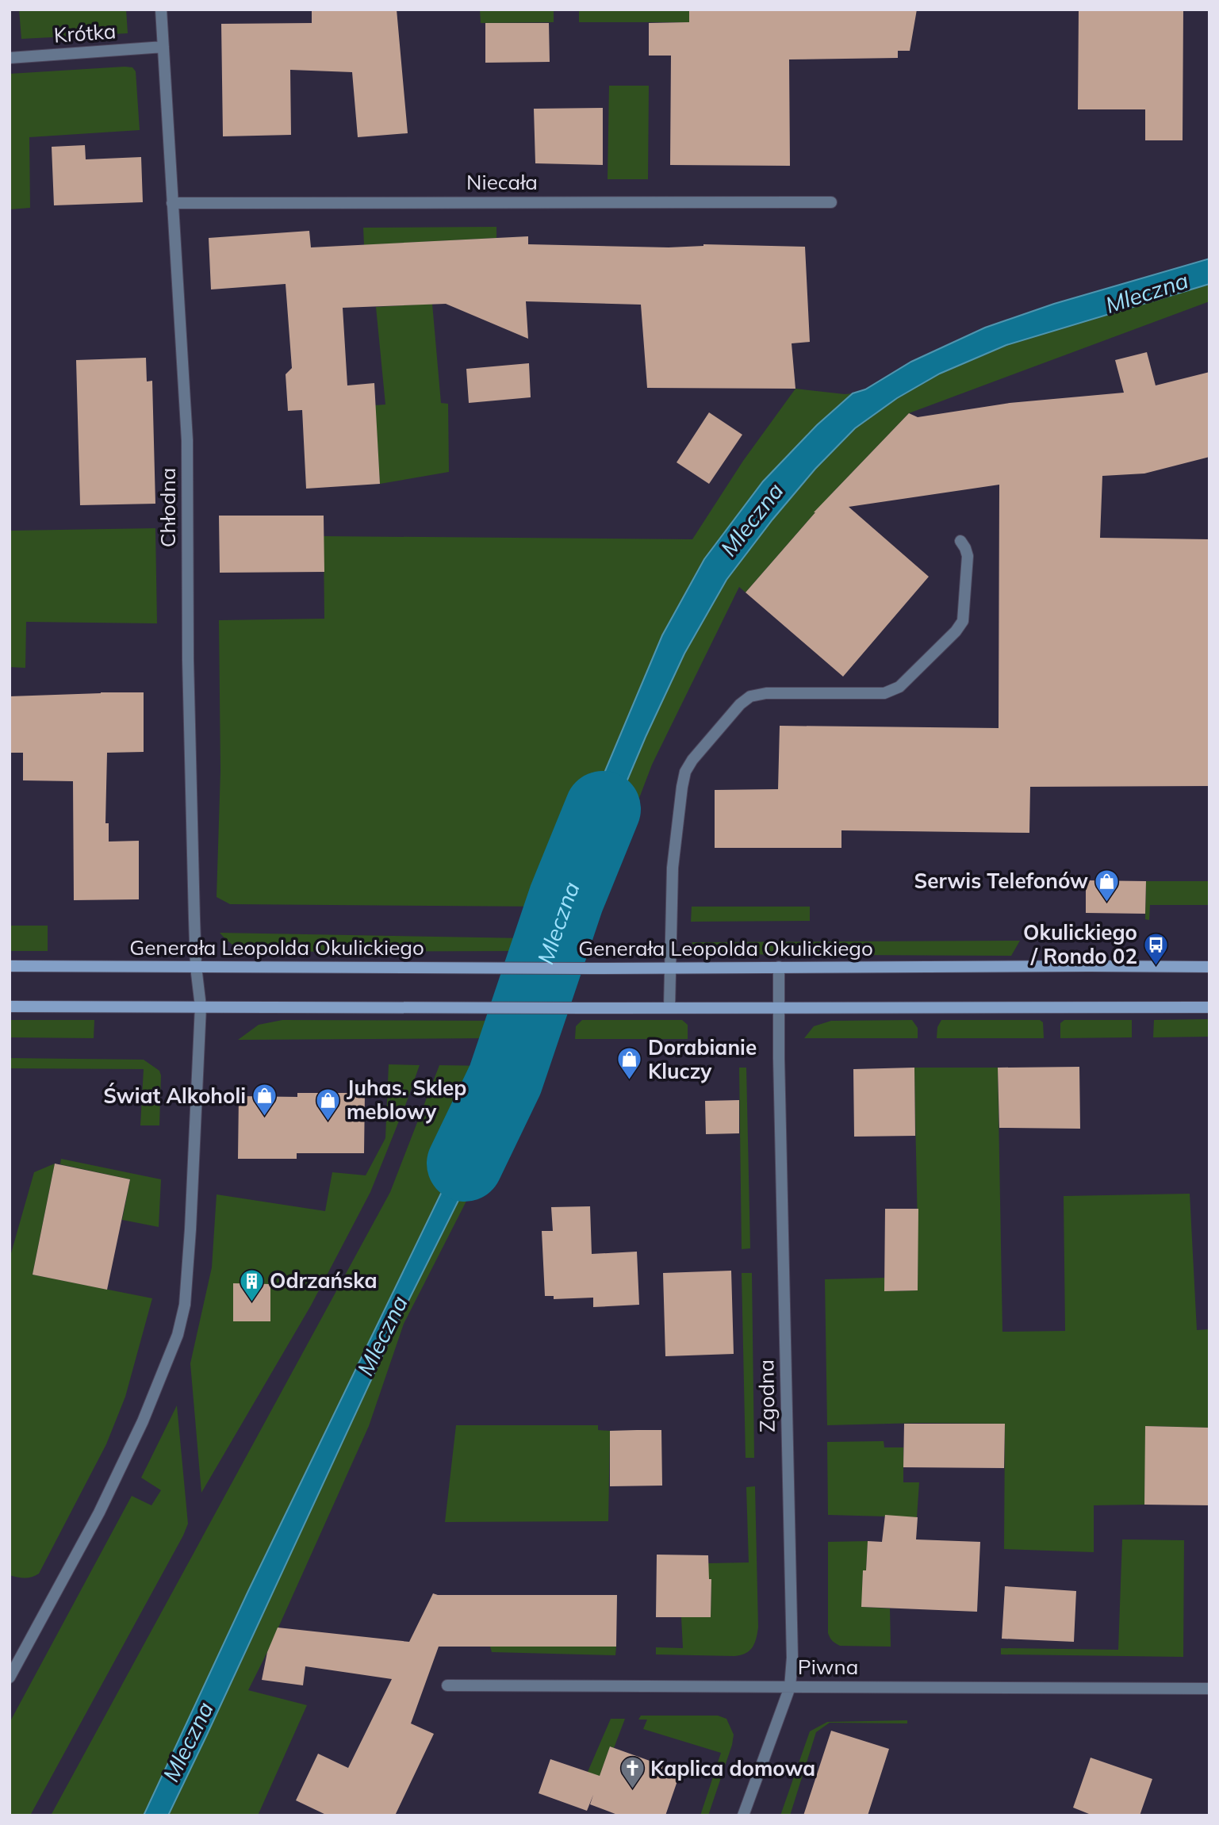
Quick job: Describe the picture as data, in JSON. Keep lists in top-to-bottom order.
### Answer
{
  "streets": {
    "main road": ["Generała Leopolda Okulickiego"],
    "street": [
      "Krótka",
      "Niecała",
      "Chłodna",
      "Zgodna",
      "Piwna"
    ]
  },
  "crossings": [
    ["Krótka", "Chłodna"],
    ["Niecała", "Chłodna"],
    ["Chłodna", "Generała Leopolda Okulickiego"],
    ["Generała Leopolda Okulickiego", "Zgodna"],
    ["Zgodna", "Piwna"]
  ],
  "water": ["Mleczna"],
  "places": {
    "shop": [
      "Serwis Telefonów",
      "Dorabianie Kluczy",
      "Świat Alkoholi",
      "Juhas. Sklep meblowy"
    ],
    "bus stop": ["Okulickiego / Rondo 02"],
    "building": ["Odrzańska"],
    "church": ["Kaplica domowa"]
  }
}
